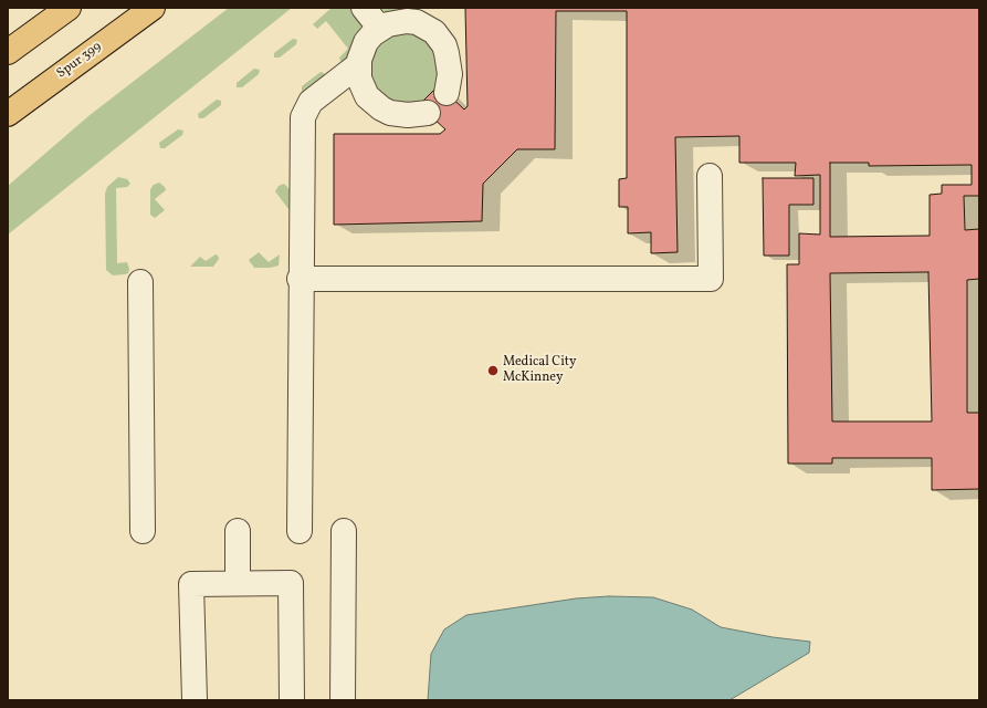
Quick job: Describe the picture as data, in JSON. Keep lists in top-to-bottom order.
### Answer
{
  "streets": {
    "main road": ["Spur 399"]
  },
  "places": ["Medical City McKinney"]
}
